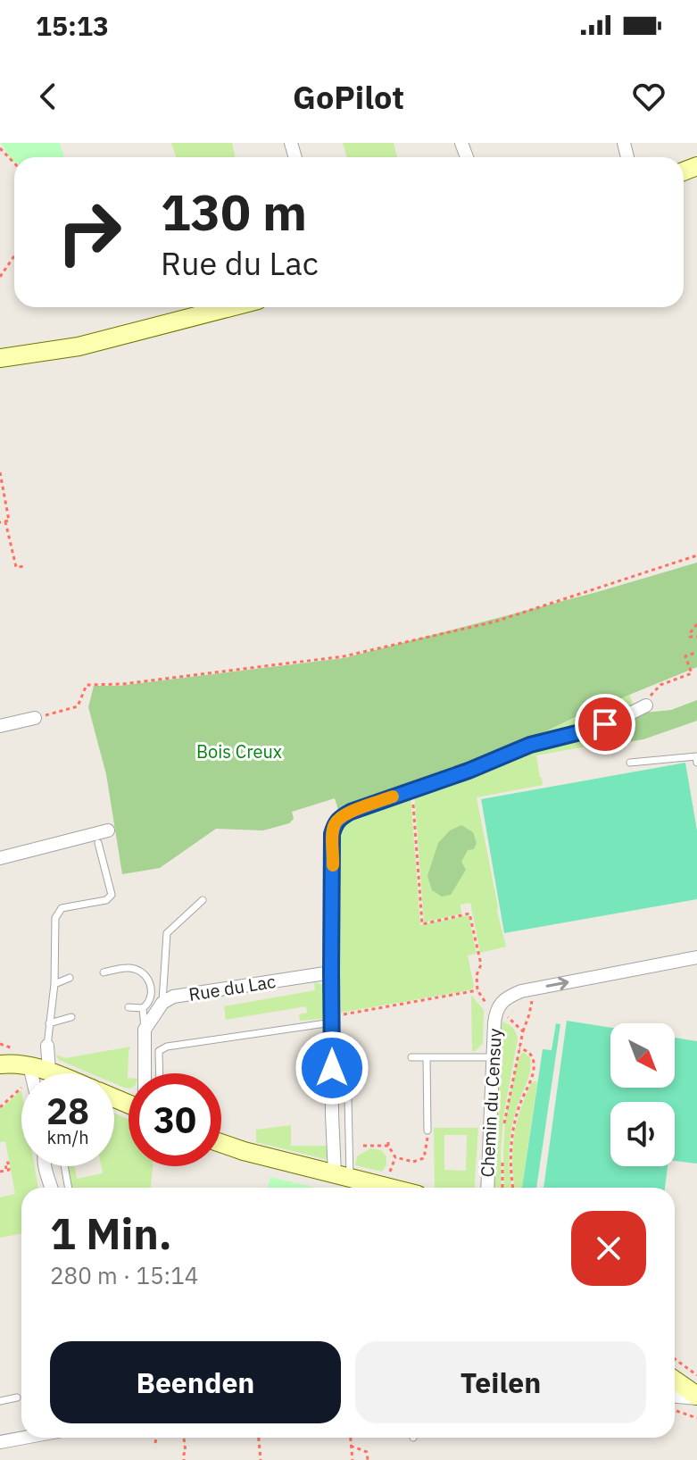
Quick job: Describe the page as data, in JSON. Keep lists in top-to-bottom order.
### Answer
{
  "streets": {
    "street": ["Rue du Lac", "Chemin du Censuy"]
  },
  "parks": ["Bois Creux"],
  "north": "bottom right",
  "page": {
    "status": "15:13",
    "header": "GoPilot",
    "turn": ["130 m", "Rue du Lac"],
    "speed": "28 km/h",
    "limit": "30",
    "heading": ["1 Min.", "280 m · 15:14"],
    "buttons": ["Beenden", "Teilen"]
  }
}
